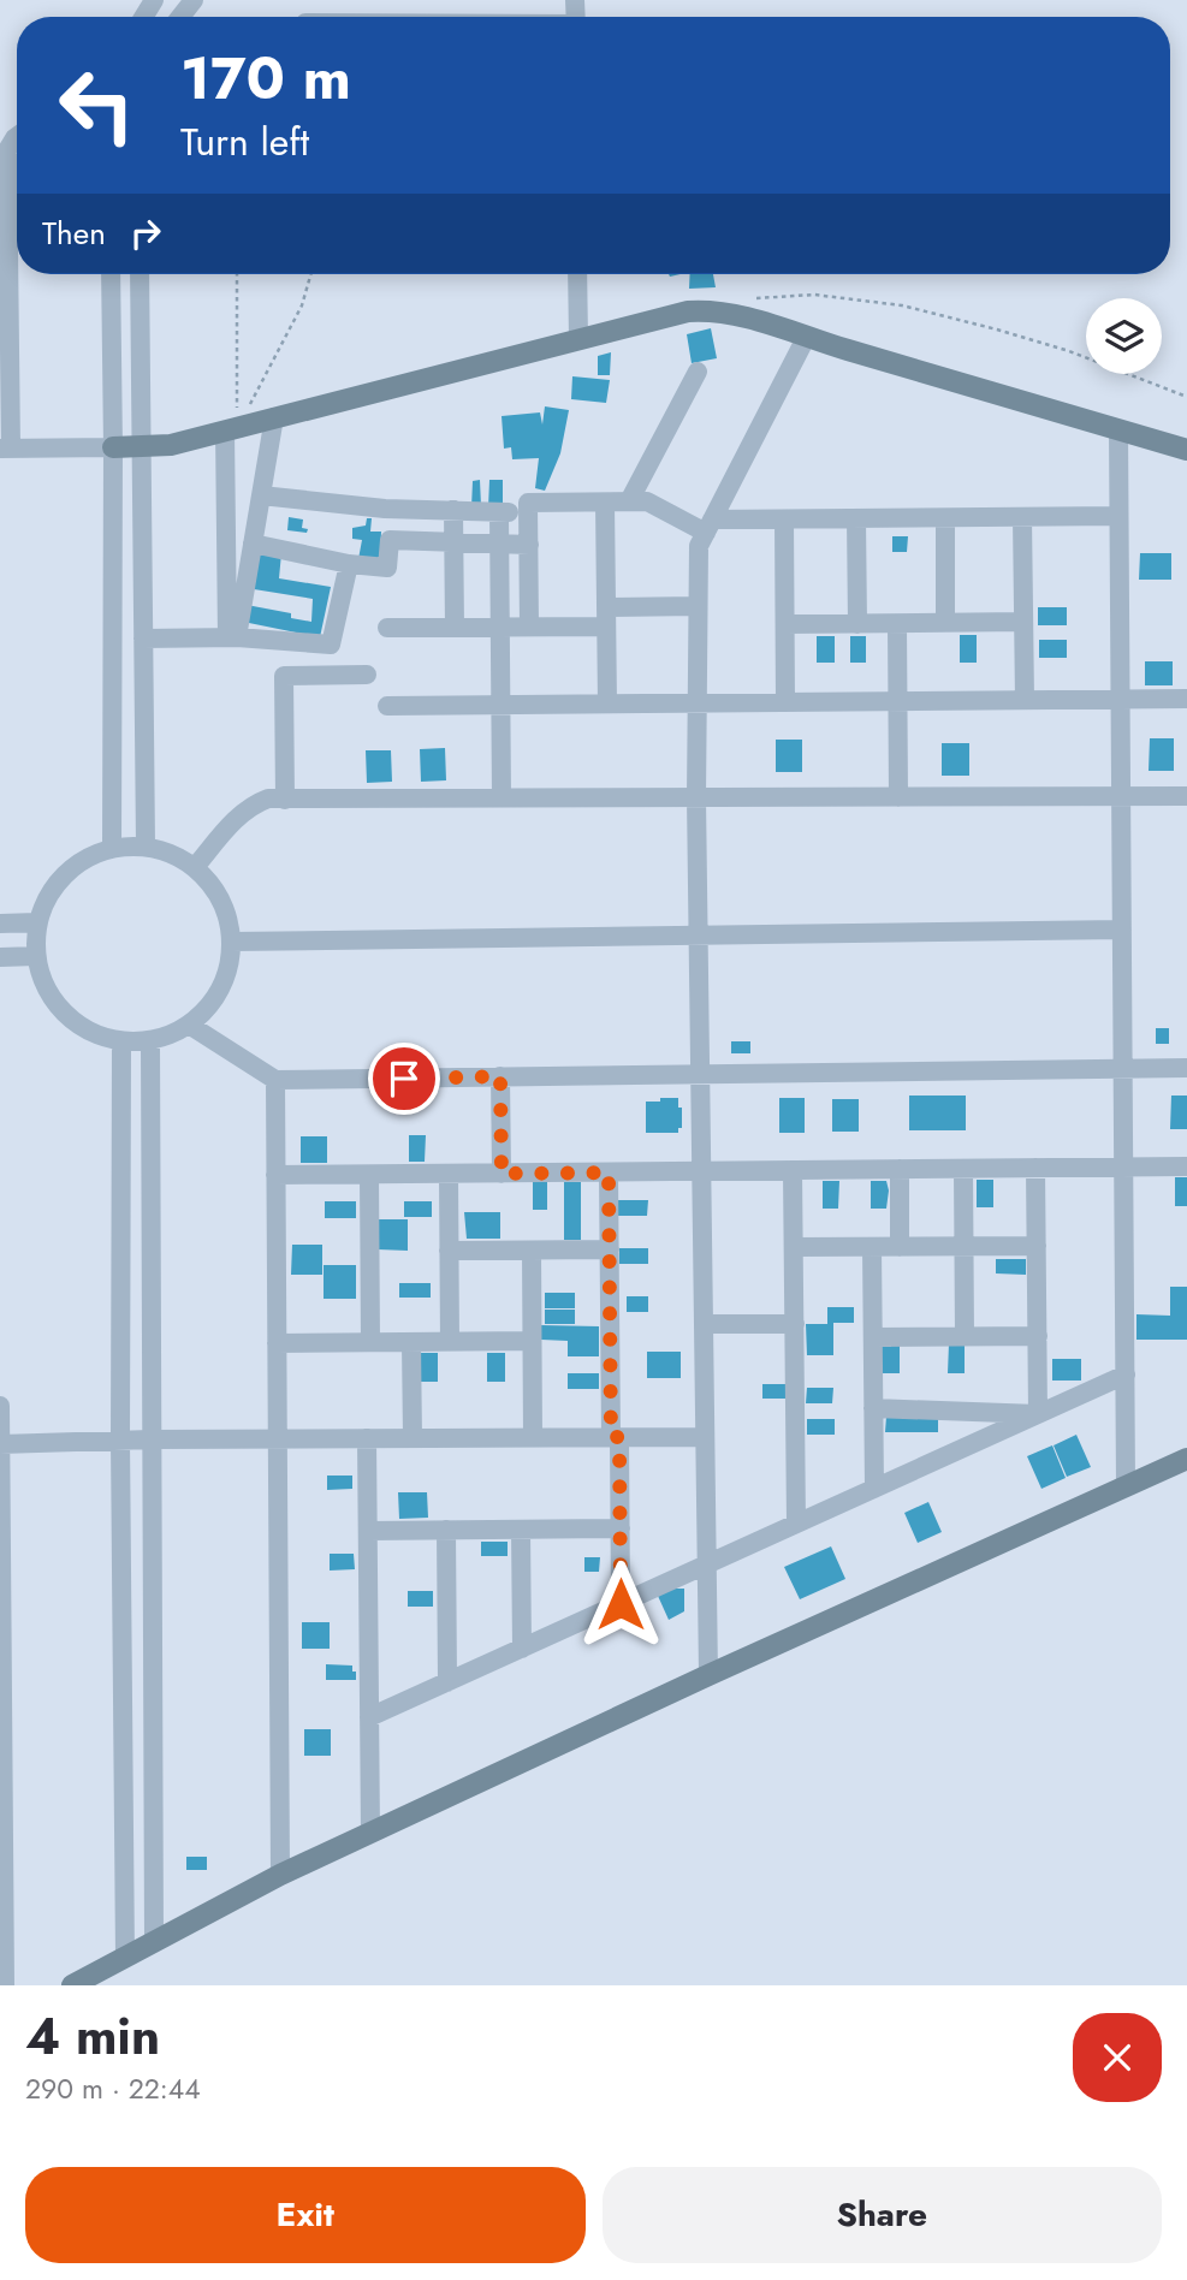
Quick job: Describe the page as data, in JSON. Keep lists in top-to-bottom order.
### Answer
{
  "page": {
    "turn": ["170 m", "Turn left"],
    "then": "Then",
    "heading": ["4 min", "290 m · 22:44"],
    "buttons": ["Exit", "Share"]
  }
}
